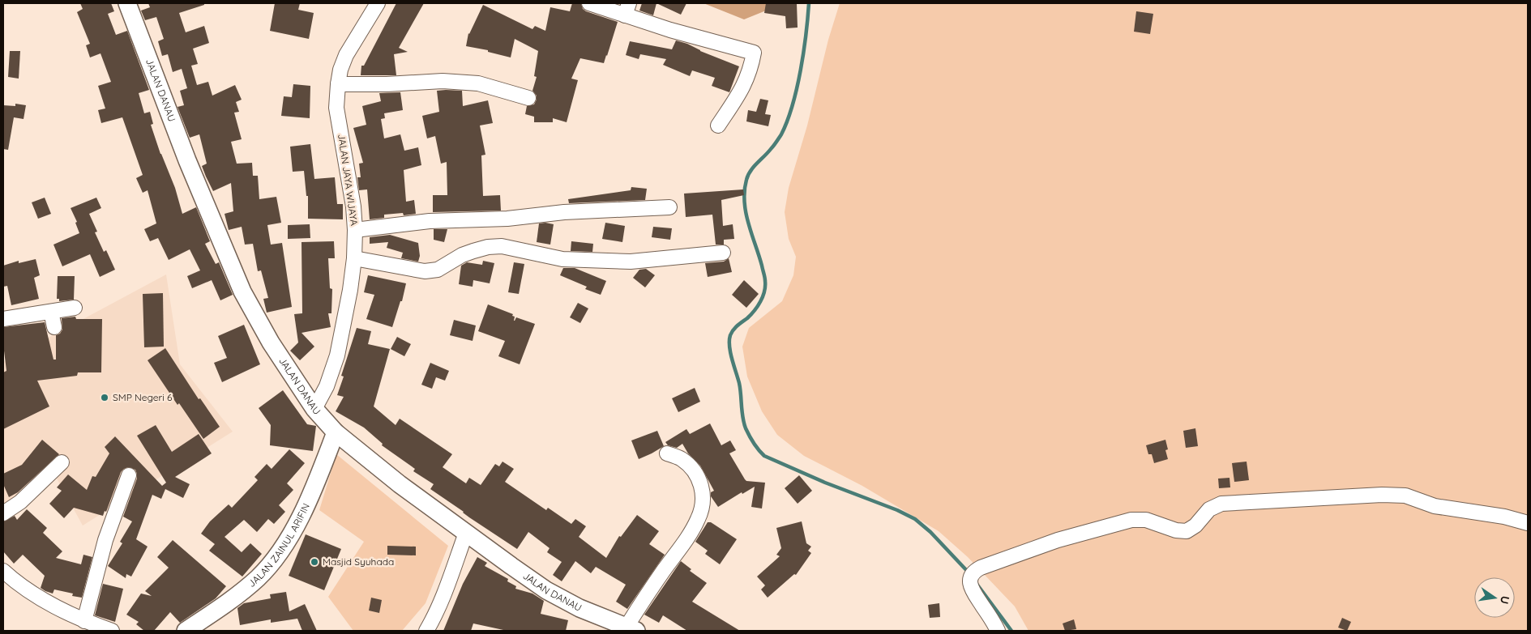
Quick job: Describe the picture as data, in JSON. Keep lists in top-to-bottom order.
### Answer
{
  "streets": {
    "street": ["JALAN DANAU", "JALAN JAYA WIJAYA", "JALAN ZAINUL ARIFIN"]
  },
  "crossings": [
    ["JALAN DANAU", "JALAN JAYA WIJAYA"],
    ["JALAN DANAU", "JALAN ZAINUL ARIFIN"]
  ],
  "places": ["SMP Negeri 6", "Masjid Syuhada"],
  "north": "right"
}
